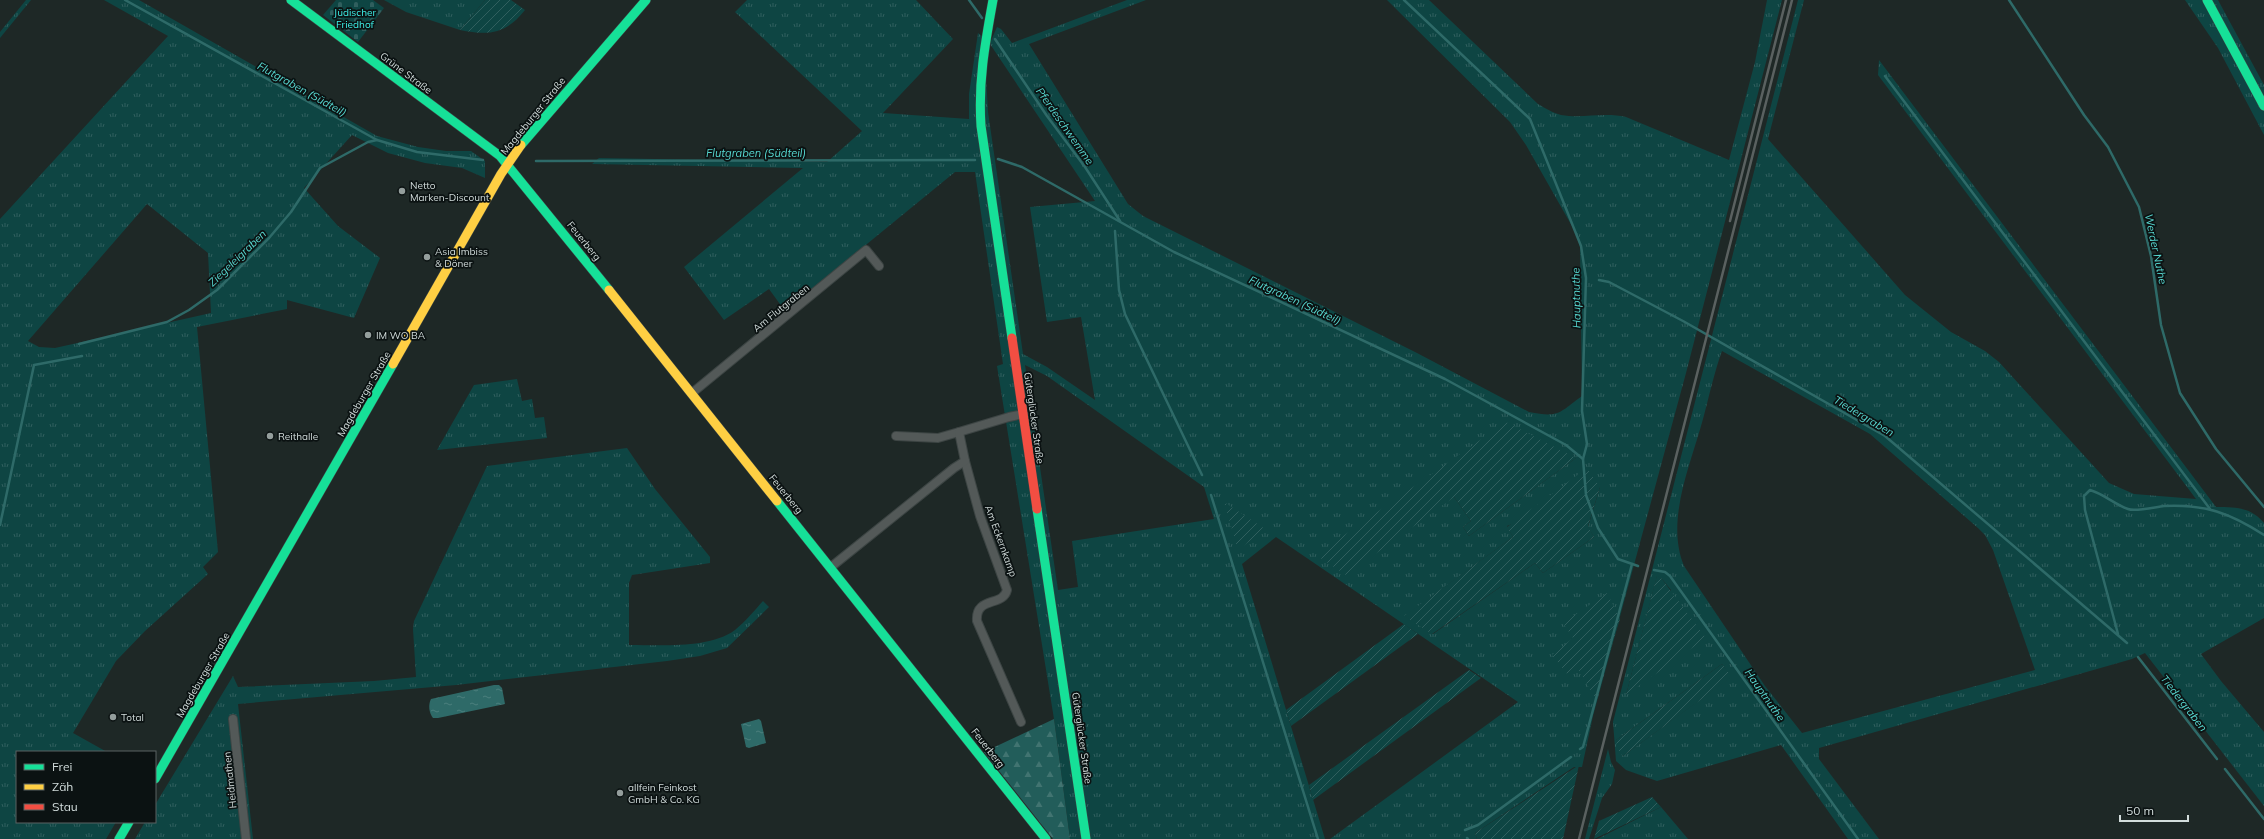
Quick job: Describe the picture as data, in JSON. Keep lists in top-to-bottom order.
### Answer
{
  "streets": {
    "street": [
      "Grüne Straße",
      "Magdeburger Straße",
      "Feuerberg",
      "Am Flutgraben",
      "Güterglücker Straße",
      "Am Eckernkamp",
      "Heidmathen"
    ]
  },
  "crossings": [
    ["Grüne Straße", "Magdeburger Straße"],
    ["Grüne Straße", "Feuerberg"],
    ["Magdeburger Straße", "Feuerberg"],
    ["Feuerberg", "Am Flutgraben"]
  ],
  "water": [
    "Flutgraben (Südteil)",
    "Pferdeschwemme",
    "Werder Nuthe",
    "Ziegeleigraben",
    "Hauptnuthe",
    "Tiedergraben"
  ],
  "parks": ["Jüdischer Friedhof"],
  "places": [
    "Netto Marken-Discount",
    "Asia Imbiss & Döner",
    "IM WO BA",
    "Reithalle",
    "Total",
    "allfein Feinkost GmbH & Co. KG"
  ],
  "legend": ["Frei", "Zäh", "Stau"],
  "scale_bar": "50 m"
}
